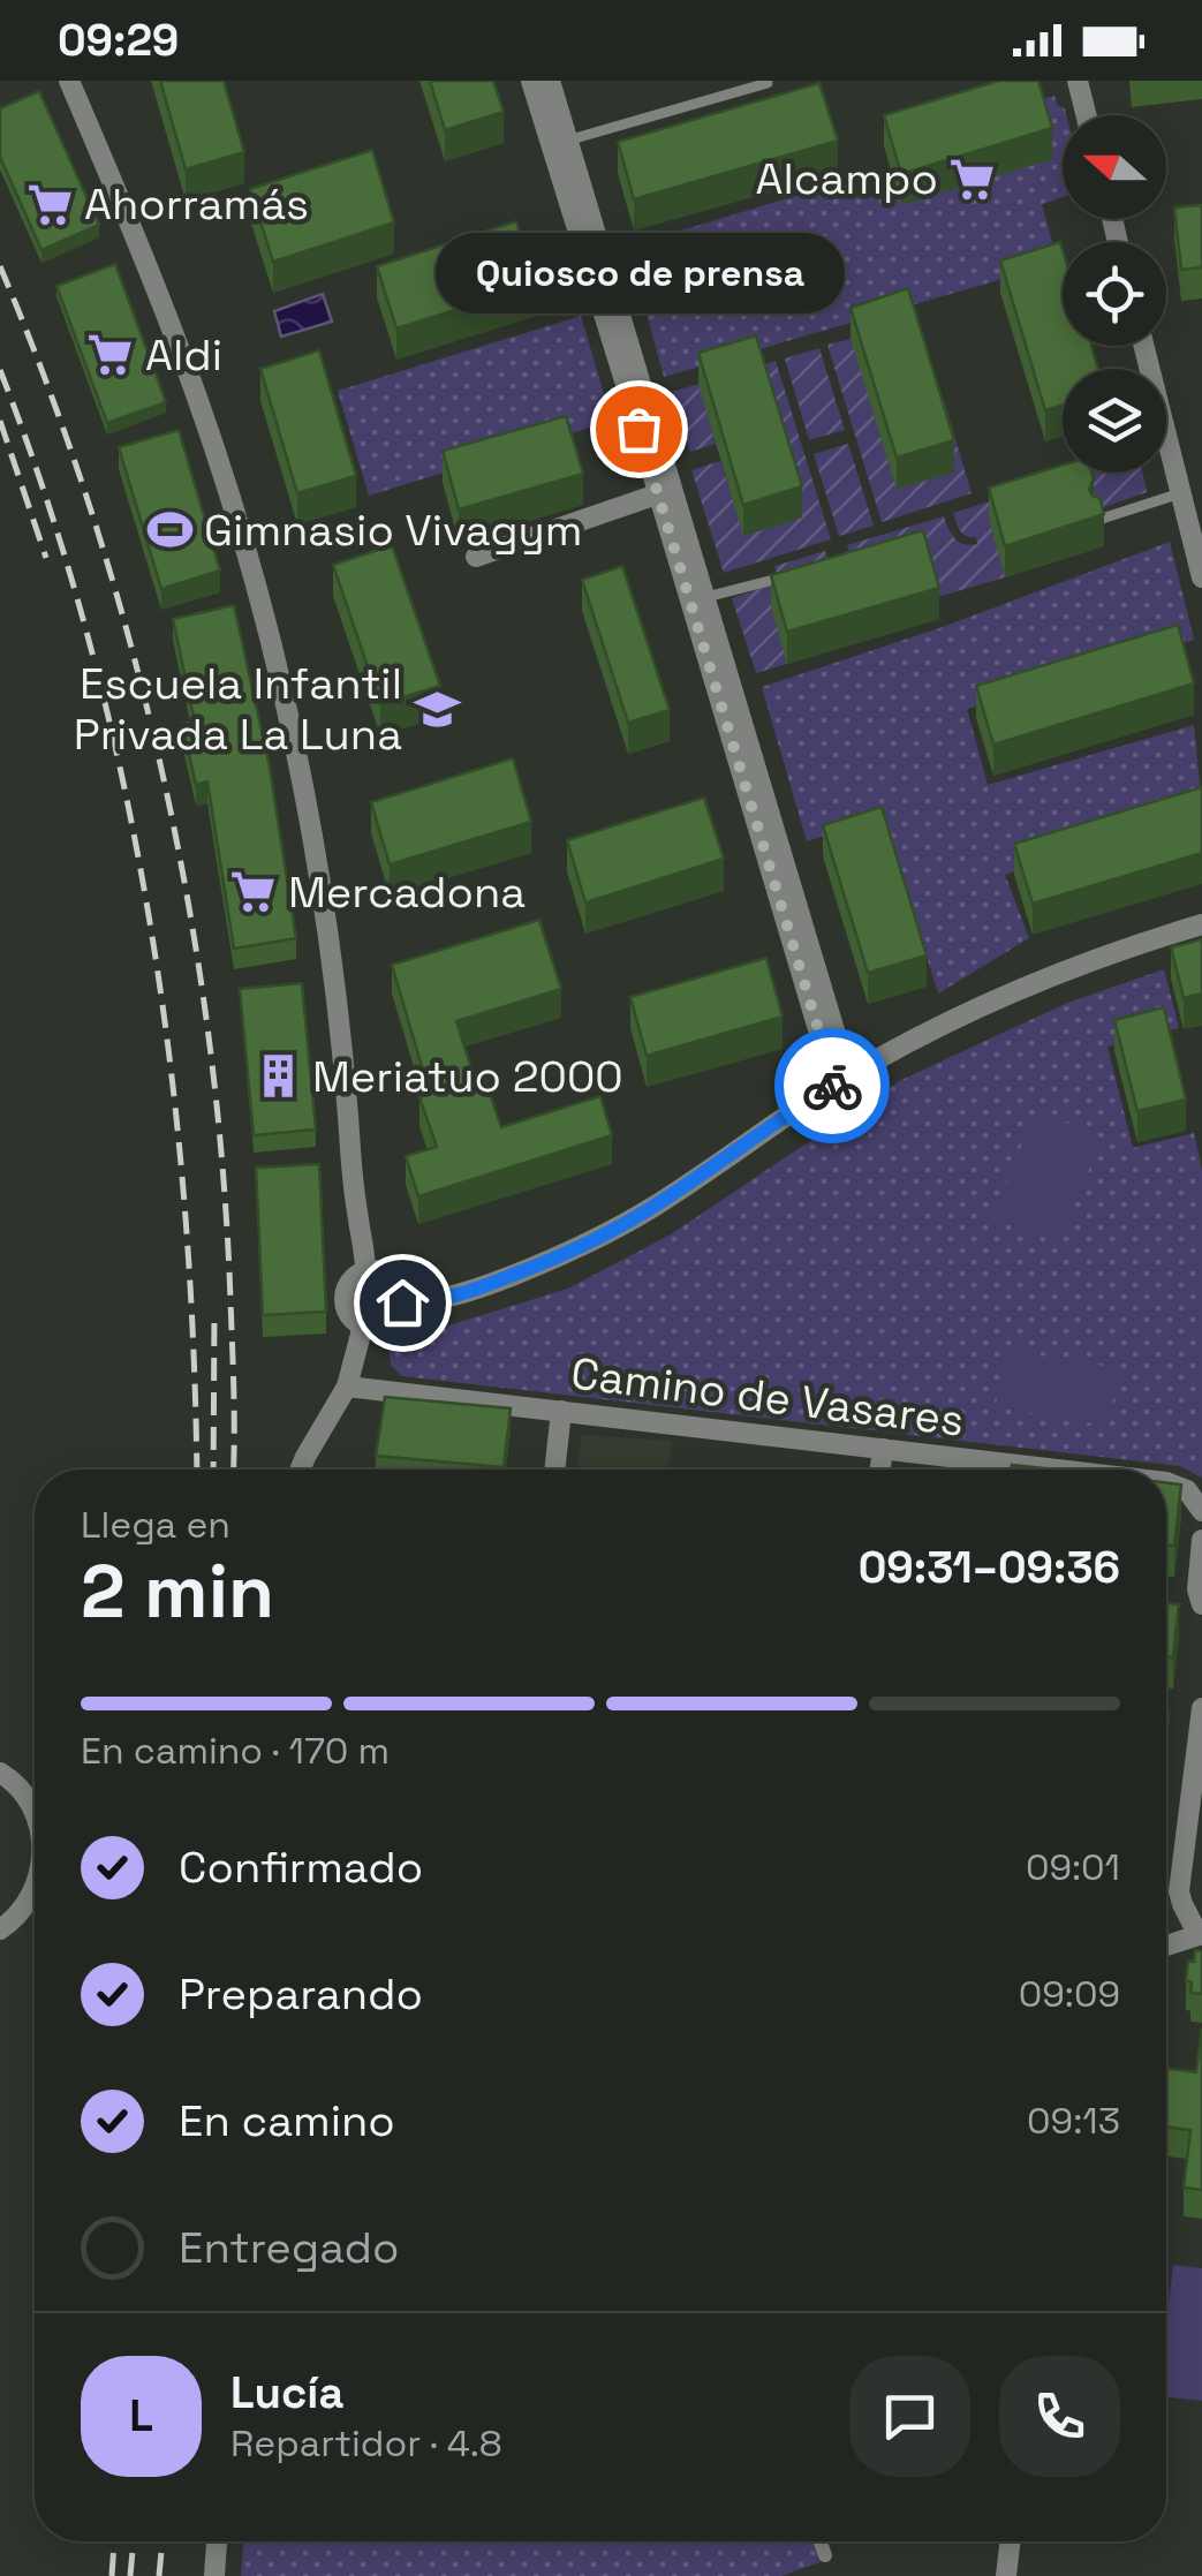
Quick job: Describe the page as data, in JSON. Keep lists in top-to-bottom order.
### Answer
{
  "streets": {
    "street": ["Camino de Vasares"]
  },
  "places": {
    "supermarket": [
      "Alcampo",
      "Ahorramás",
      "Aldi",
      "Mercadona"
    ],
    "other": ["Quiosco de prensa"],
    "sports": ["Gimnasio Vivagym"],
    "school or university": ["Escuela Infantil Privada La Luna"],
    "building": ["Meriatuo 2000"]
  },
  "north": "left",
  "page": {
    "status": "09:29",
    "bubble": "Quiosco de prensa",
    "heading": ["2 min", "Llega en", "09:31–09:36"],
    "panel": ["Lucía", "Repartidor · 4.8"],
    "bar": "En camino · 170 m",
    "list": [
      ["Confirmado", "09:01"],
      ["Preparando", "09:09"],
      ["En camino", "09:13"],
      "Entregado"
    ],
    "round": "L"
  }
}
